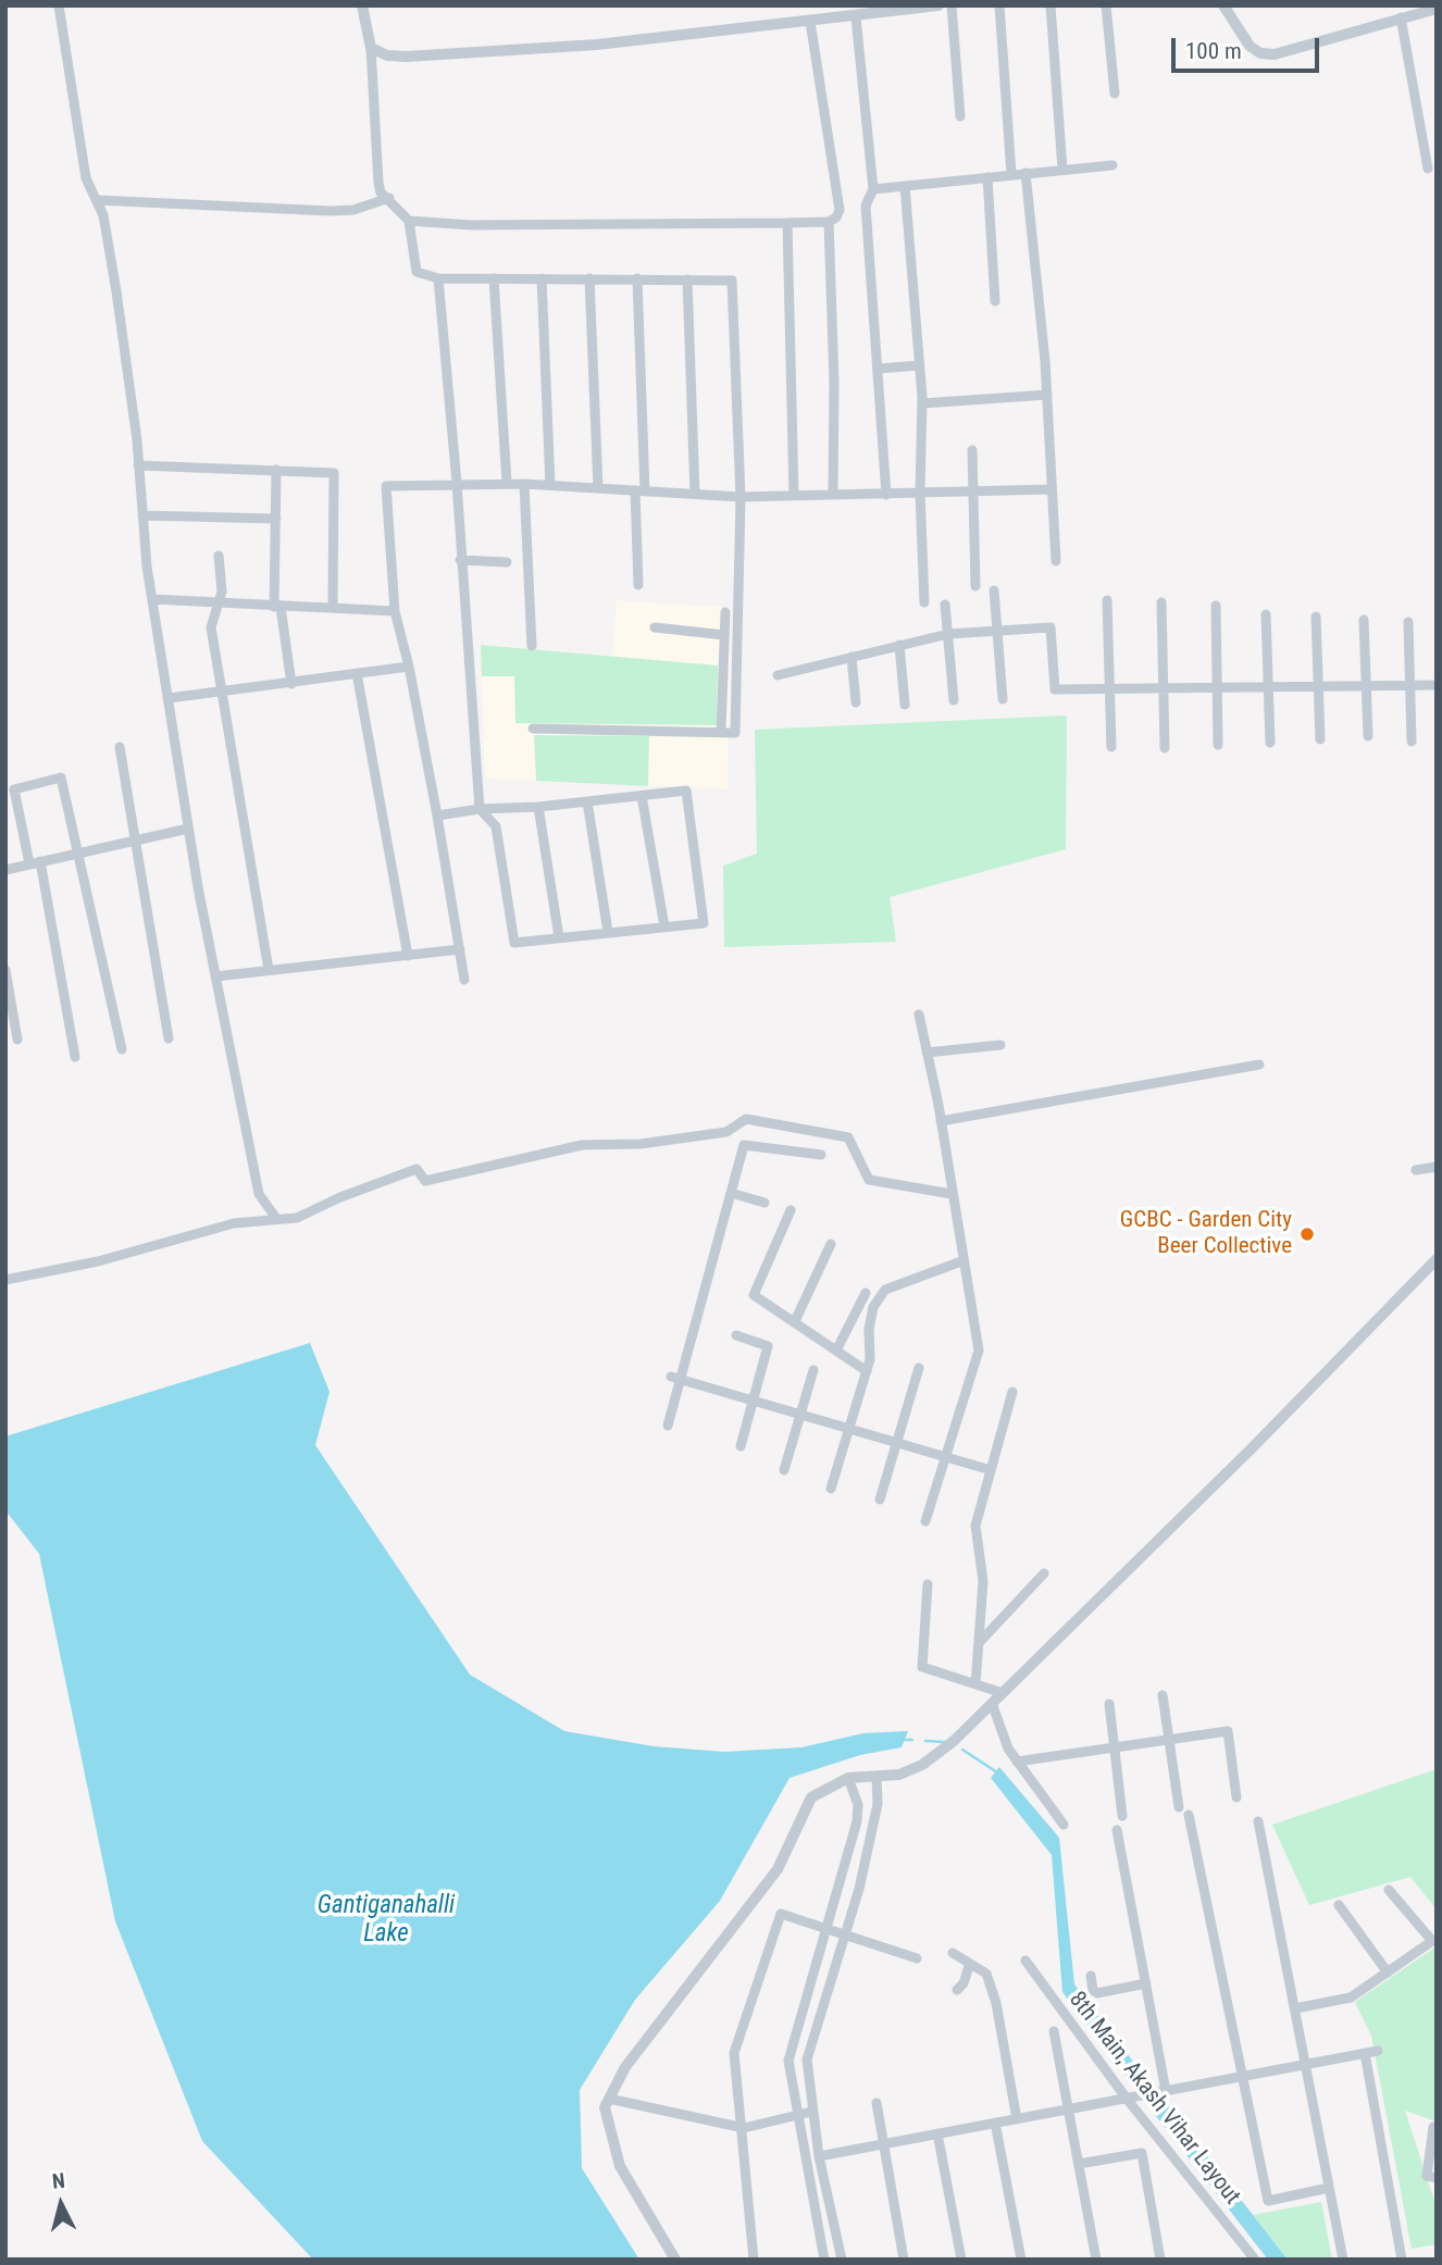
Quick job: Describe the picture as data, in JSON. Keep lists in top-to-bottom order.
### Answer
{
  "streets": {
    "street": ["8th Main, Akash Vihar Layout"]
  },
  "water": ["Gantiganahalli Lake"],
  "places": ["GCBC - Garden City Beer Collective"],
  "scale_bar": "100 m",
  "north": "top"
}
